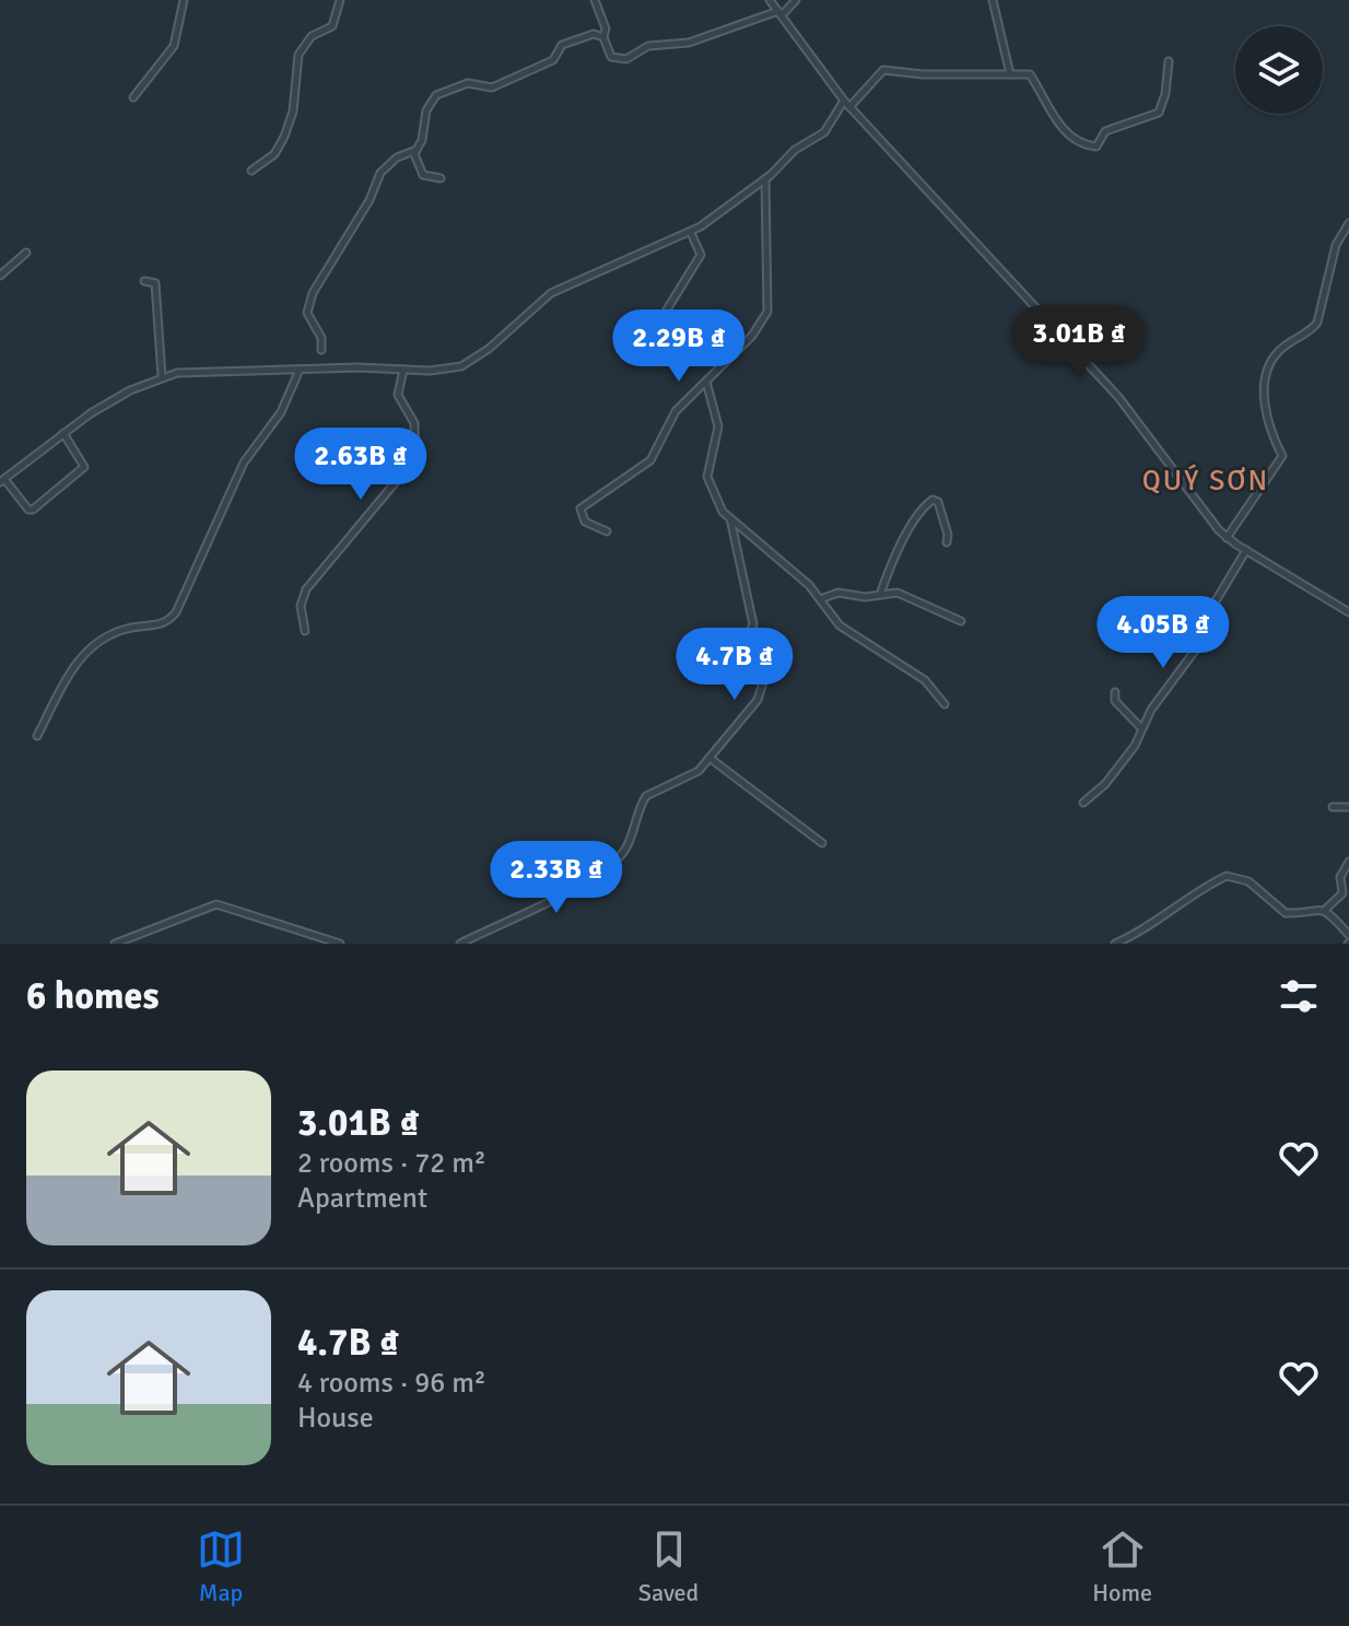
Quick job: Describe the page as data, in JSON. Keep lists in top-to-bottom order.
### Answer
{
  "districts": ["QUÝ SƠN"],
  "page": {
    "price": [
      "3.01B ₫",
      "2.29B ₫",
      "2.63B ₫",
      "4.05B ₫",
      "4.7B ₫",
      "2.33B ₫"
    ],
    "heading": "6 homes",
    "list": [
      {
        "name": "3.01B ₫",
        "note": "2 rooms · 72 m² · Apartment"
      },
      {
        "name": "4.7B ₫",
        "note": "4 rooms · 96 m² · House"
      }
    ],
    "tabs": ["Map", "Saved", "Home"]
  }
}
